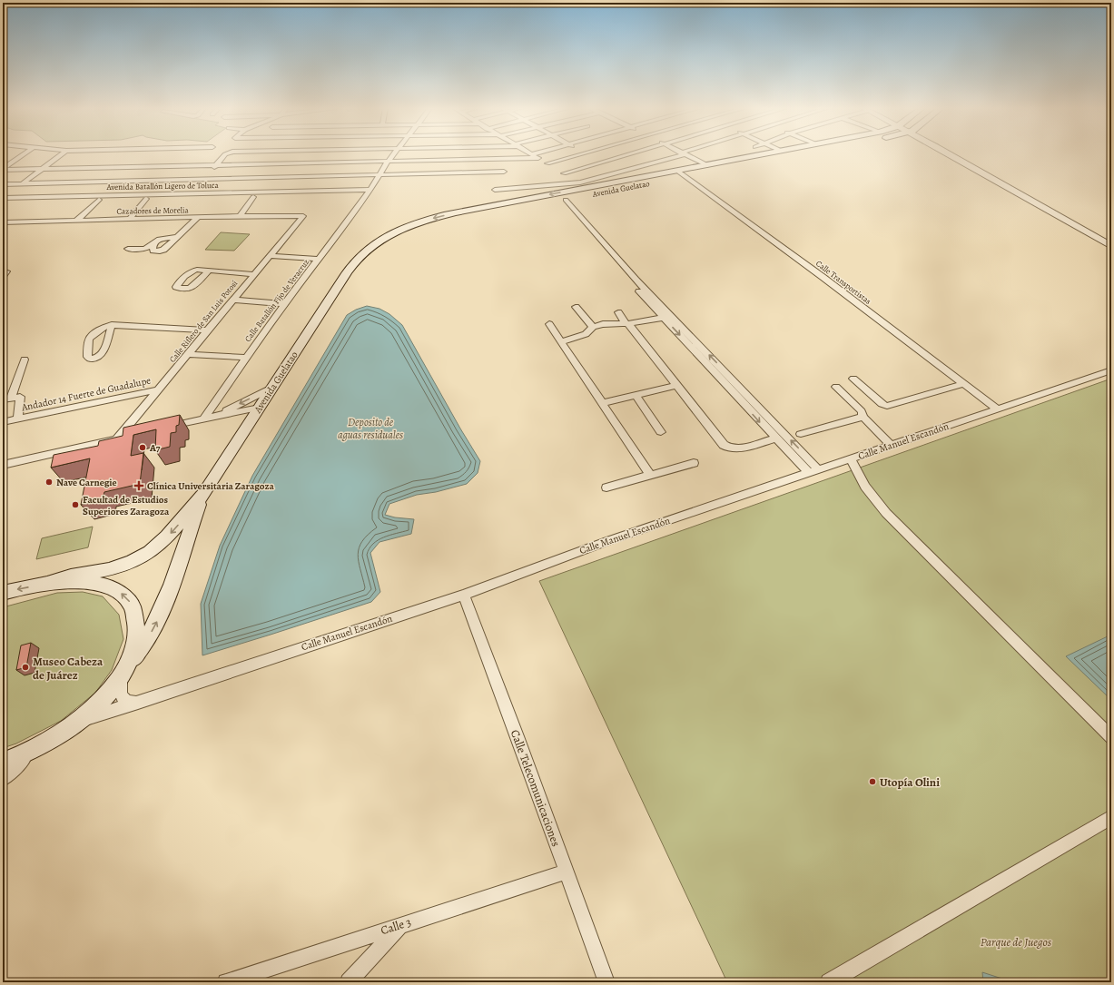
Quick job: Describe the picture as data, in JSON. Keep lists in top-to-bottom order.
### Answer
{
  "streets": {
    "main road": ["Avenida Guelatao"],
    "street": [
      "Avenida Batallón Ligero de Toluca",
      "Cazadores de Morelia",
      "Calle Transportistas",
      "Calle Batallón Fijo de Veracruz",
      "Calle Riflero de San Luis Potosí",
      "Andador 14 Fuerte de Guadalupe",
      "Calle Manuel Escandón",
      "Calle Telecomunicaciones",
      "Calle 3"
    ]
  },
  "crossings": [
    ["Avenida Batallón Ligero de Toluca", "Calle Batallón Fijo de Veracruz"],
    ["Avenida Guelatao", "Calle Transportistas"],
    ["Avenida Guelatao", "Calle Manuel Escandón"],
    ["Cazadores de Morelia", "Calle Riflero de San Luis Potosí"],
    ["Calle Transportistas", "Calle Manuel Escandón"],
    ["Calle Riflero de San Luis Potosí", "Andador 14 Fuerte de Guadalupe"],
    ["Calle Manuel Escandón", "Calle Telecomunicaciones"],
    ["Calle Telecomunicaciones", "Calle 3"]
  ],
  "water": ["Deposito de aguas residuales"],
  "parks": ["Parque de Juegos"],
  "places": {
    "other": [
      "A7",
      "Nave Carnegie",
      "Facultad de Estudios Superiores Zaragoza",
      "Museo Cabeza de Juárez",
      "Utopía Olini"
    ],
    "health": ["Clínica Universitaria Zaragoza"]
  }
}
